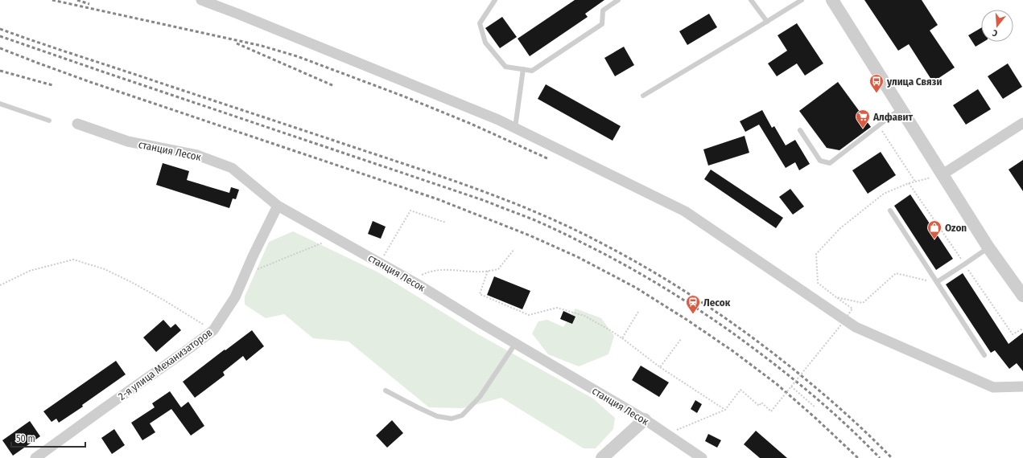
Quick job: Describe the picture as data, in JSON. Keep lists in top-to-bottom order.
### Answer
{
  "streets": {
    "street": ["станция Лесок", "2-я улица Механизаторов"]
  },
  "crossings": [
    ["станция Лесок", "2-я улица Механизаторов"]
  ],
  "places": {
    "bus stop": ["улица Связи"],
    "supermarket": ["Алфавит"],
    "shop": ["Ozon"],
    "station": ["Лесок"]
  },
  "scale_bar": "50 m",
  "north": "bottom"
}
